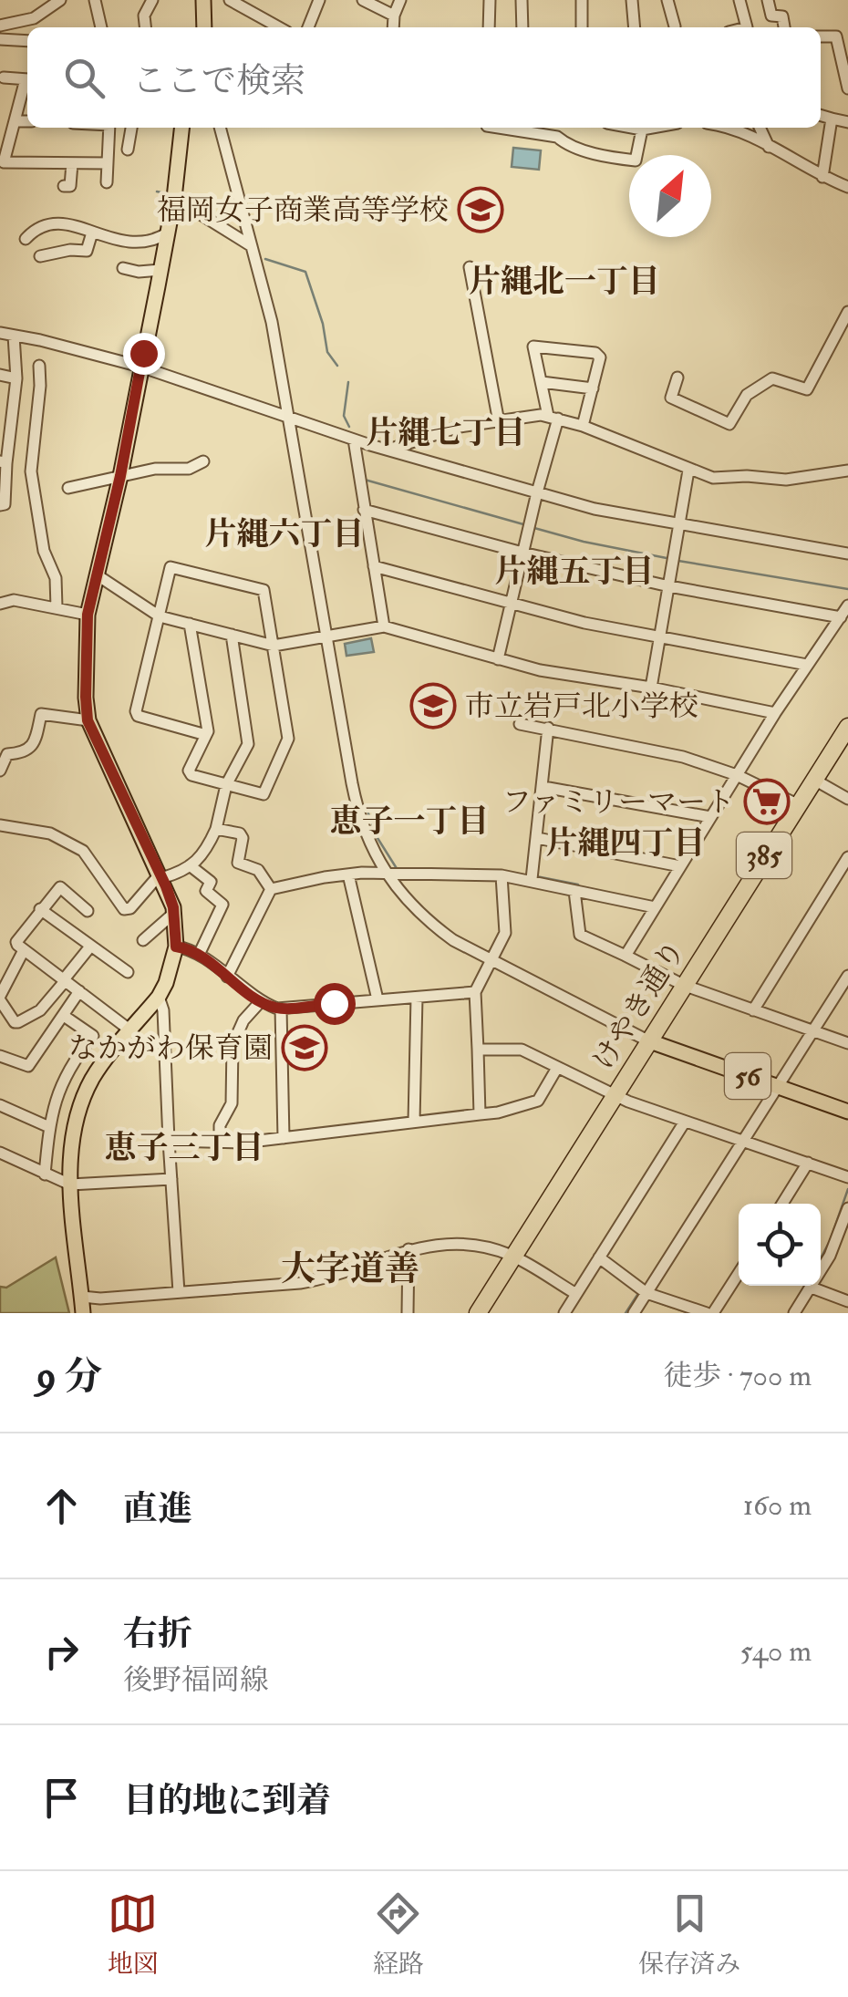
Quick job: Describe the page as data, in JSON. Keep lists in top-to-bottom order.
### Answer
{
  "streets": {
    "highway": ["385", "けやき通り"],
    "main road": ["56"]
  },
  "crossings": [
    ["けやき通り", "56"]
  ],
  "districts": [
    "片縄北一丁目",
    "片縄七丁目",
    "片縄六丁目",
    "片縄五丁目",
    "恵子一丁目",
    "片縄四丁目",
    "恵子三丁目",
    "大字道善"
  ],
  "places": {
    "school or university": ["福岡女子商業高等学校", "市立岩戸北小学校", "なかがわ保育園"],
    "supermarket": ["ファミリーマート"]
  },
  "north": "top right",
  "page": {
    "search": "ここで検索",
    "heading": ["9 分", "徒歩 · 700 m"],
    "list": [
      ["直進", "160 m"],
      ["右折", "後野福岡線", "540 m"],
      "目的地に到着"
    ],
    "nav": ["地図", "経路", "保存済み"]
  }
}
